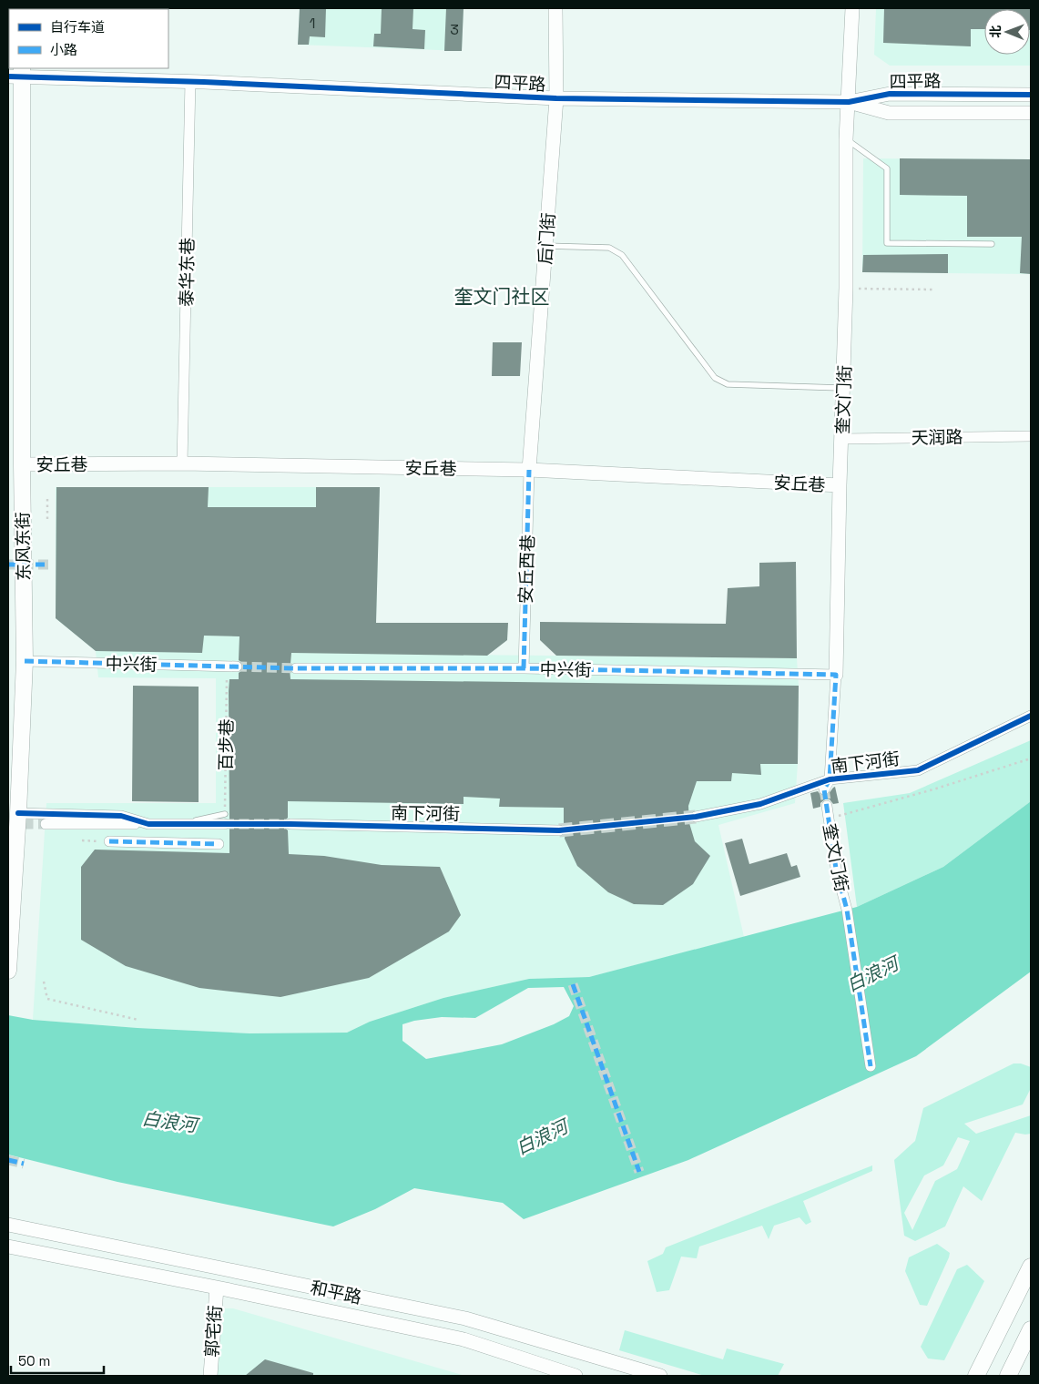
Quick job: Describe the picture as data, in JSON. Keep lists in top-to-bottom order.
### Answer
{
  "streets": {
    "main road": ["东风东街"],
    "street": [
      "四平路",
      "后门街",
      "泰华东巷",
      "奎文门街",
      "天润路",
      "安丘巷",
      "安丘西巷",
      "中兴街",
      "南下河街",
      "和平路",
      "郭宅街"
    ],
    "path": ["百步巷"]
  },
  "crossings": [
    ["四平路", "后门街"],
    ["四平路", "泰华东巷"],
    ["四平路", "奎文门街"],
    ["四平路", "东风东街"],
    ["后门街", "安丘巷"],
    ["后门街", "安丘西巷"],
    ["泰华东巷", "安丘巷"],
    ["奎文门街", "天润路"],
    ["奎文门街", "安丘巷"],
    ["奎文门街", "中兴街"],
    ["奎文门街", "南下河街"],
    ["安丘巷", "东风东街"],
    ["安丘巷", "安丘西巷"],
    ["东风东街", "中兴街"],
    ["安丘西巷", "中兴街"],
    ["中兴街", "百步巷"],
    ["和平路", "郭宅街"]
  ],
  "districts": ["奎文门社区"],
  "water": ["白浪河"],
  "house_numbers": ["1", "3"],
  "legend": ["自行车道", "小路"],
  "scale_bar": "50 m",
  "north": "left"
}
